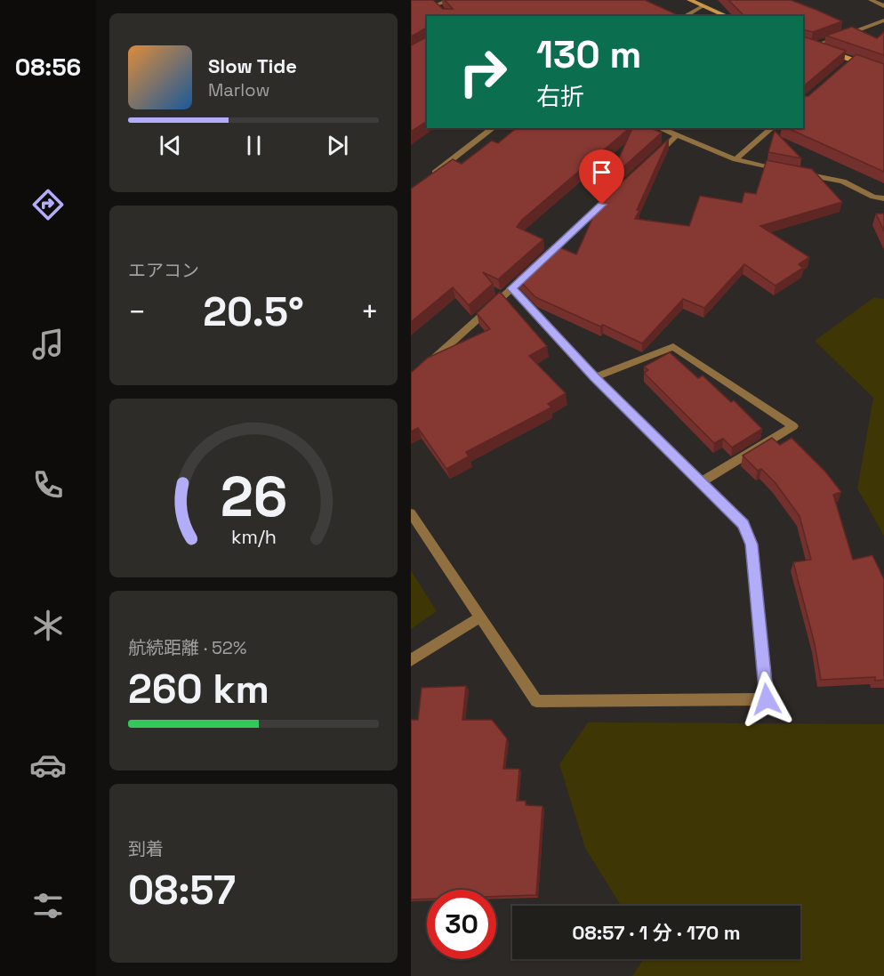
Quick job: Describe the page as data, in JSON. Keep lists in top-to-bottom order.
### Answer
{
  "page": {
    "tabs": "08:56",
    "turn": ["130 m", "右折"],
    "song": ["Slow Tide", "Marlow"],
    "tile": [
      "エアコン",
      ["航続距離 · 52%", "260 km"],
      ["到着", "08:57"]
    ],
    "heat": ["−", "20.5°", "+"],
    "limit": "30",
    "trip": "08:57 · 1 分 · 170 m",
    "gauge": ["26", "km/h"]
  }
}
